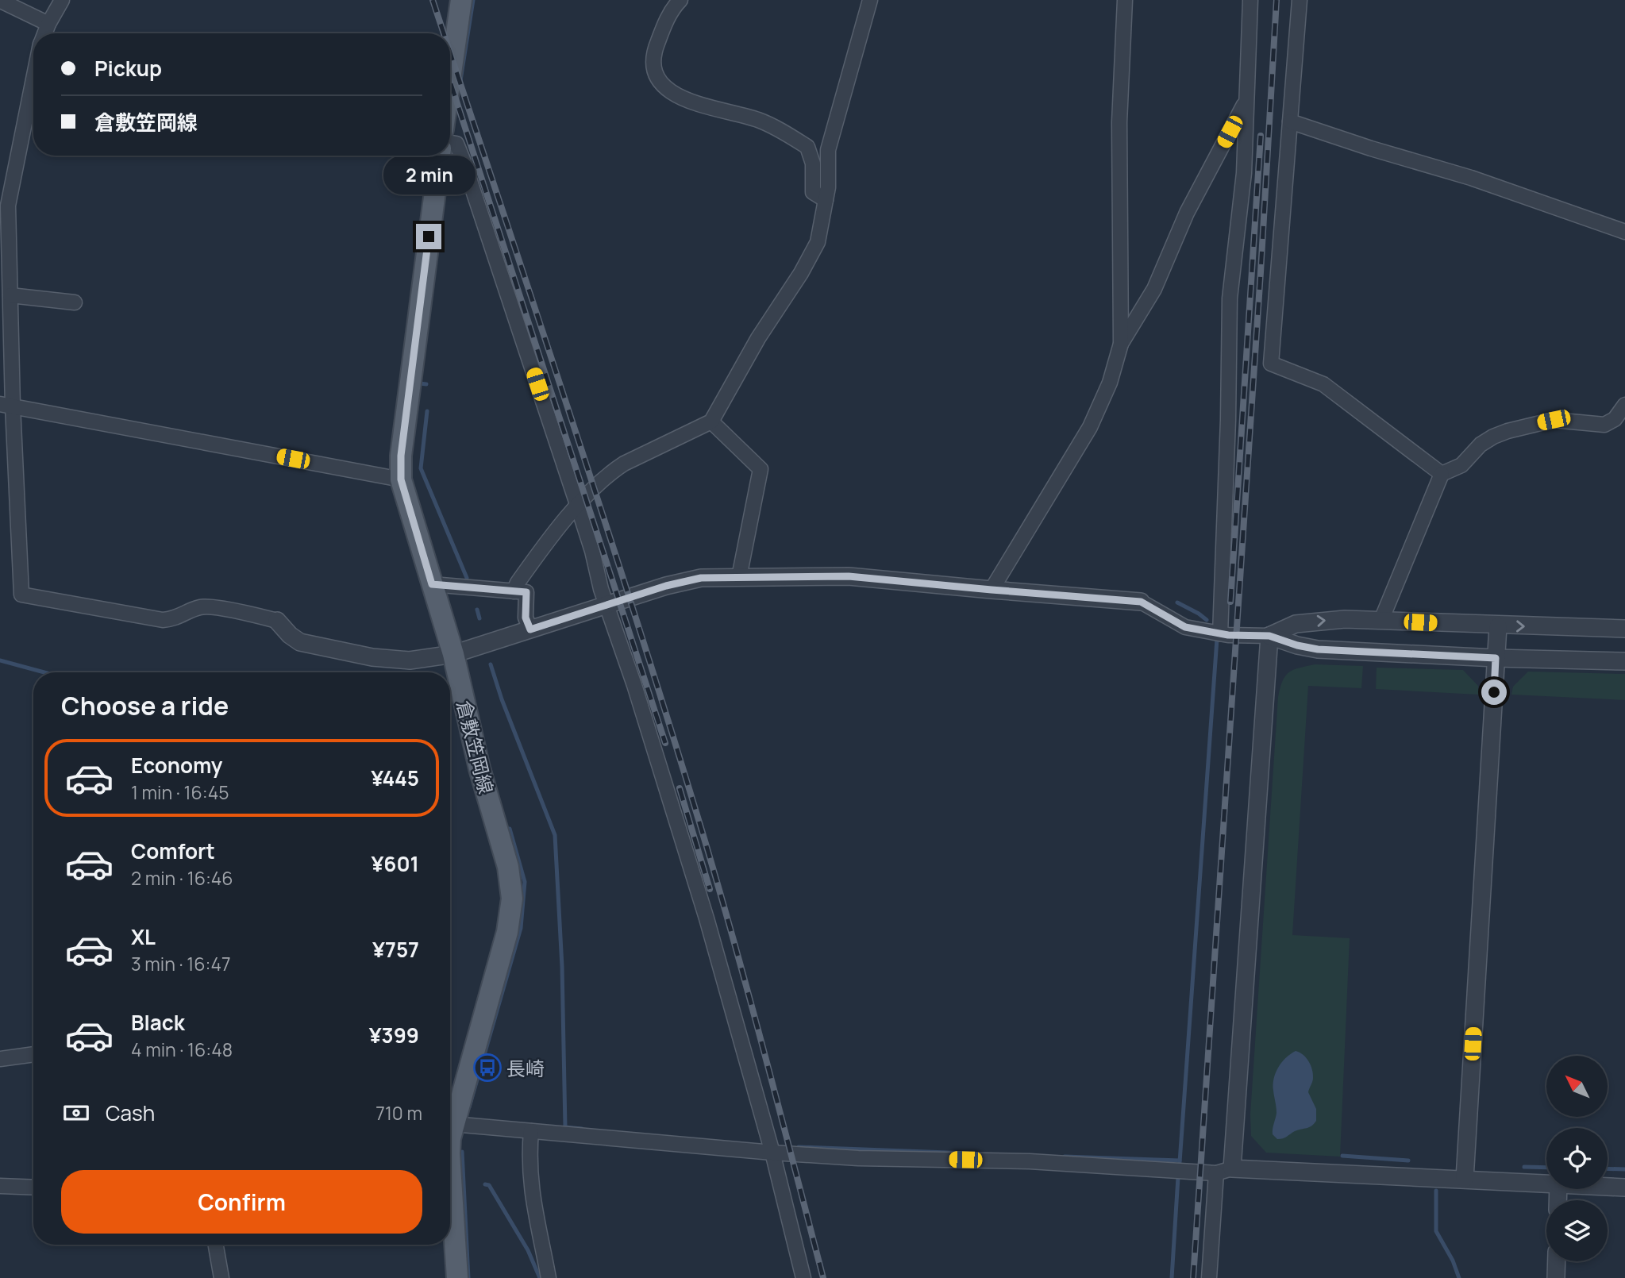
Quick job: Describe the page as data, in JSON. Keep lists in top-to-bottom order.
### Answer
{
  "streets": {
    "main road": ["倉敷笠岡線"]
  },
  "places": {
    "bus stop": ["長崎"]
  },
  "north": "top left",
  "page": {
    "banner": ["Pickup", "倉敷笠岡線"],
    "bubble": "2 min",
    "heading": "Choose a ride",
    "list": [
      {
        "name": "Economy",
        "note": "1 min · 16:45",
        "value": "¥445"
      },
      {
        "name": "Comfort",
        "note": "2 min · 16:46",
        "value": "¥601"
      },
      {
        "name": "XL",
        "note": "3 min · 16:47",
        "value": "¥757"
      },
      {
        "name": "Black",
        "note": "4 min · 16:48",
        "value": "¥399"
      }
    ],
    "pay": ["Cash", "710 m"],
    "buttons": "Confirm"
  }
}
